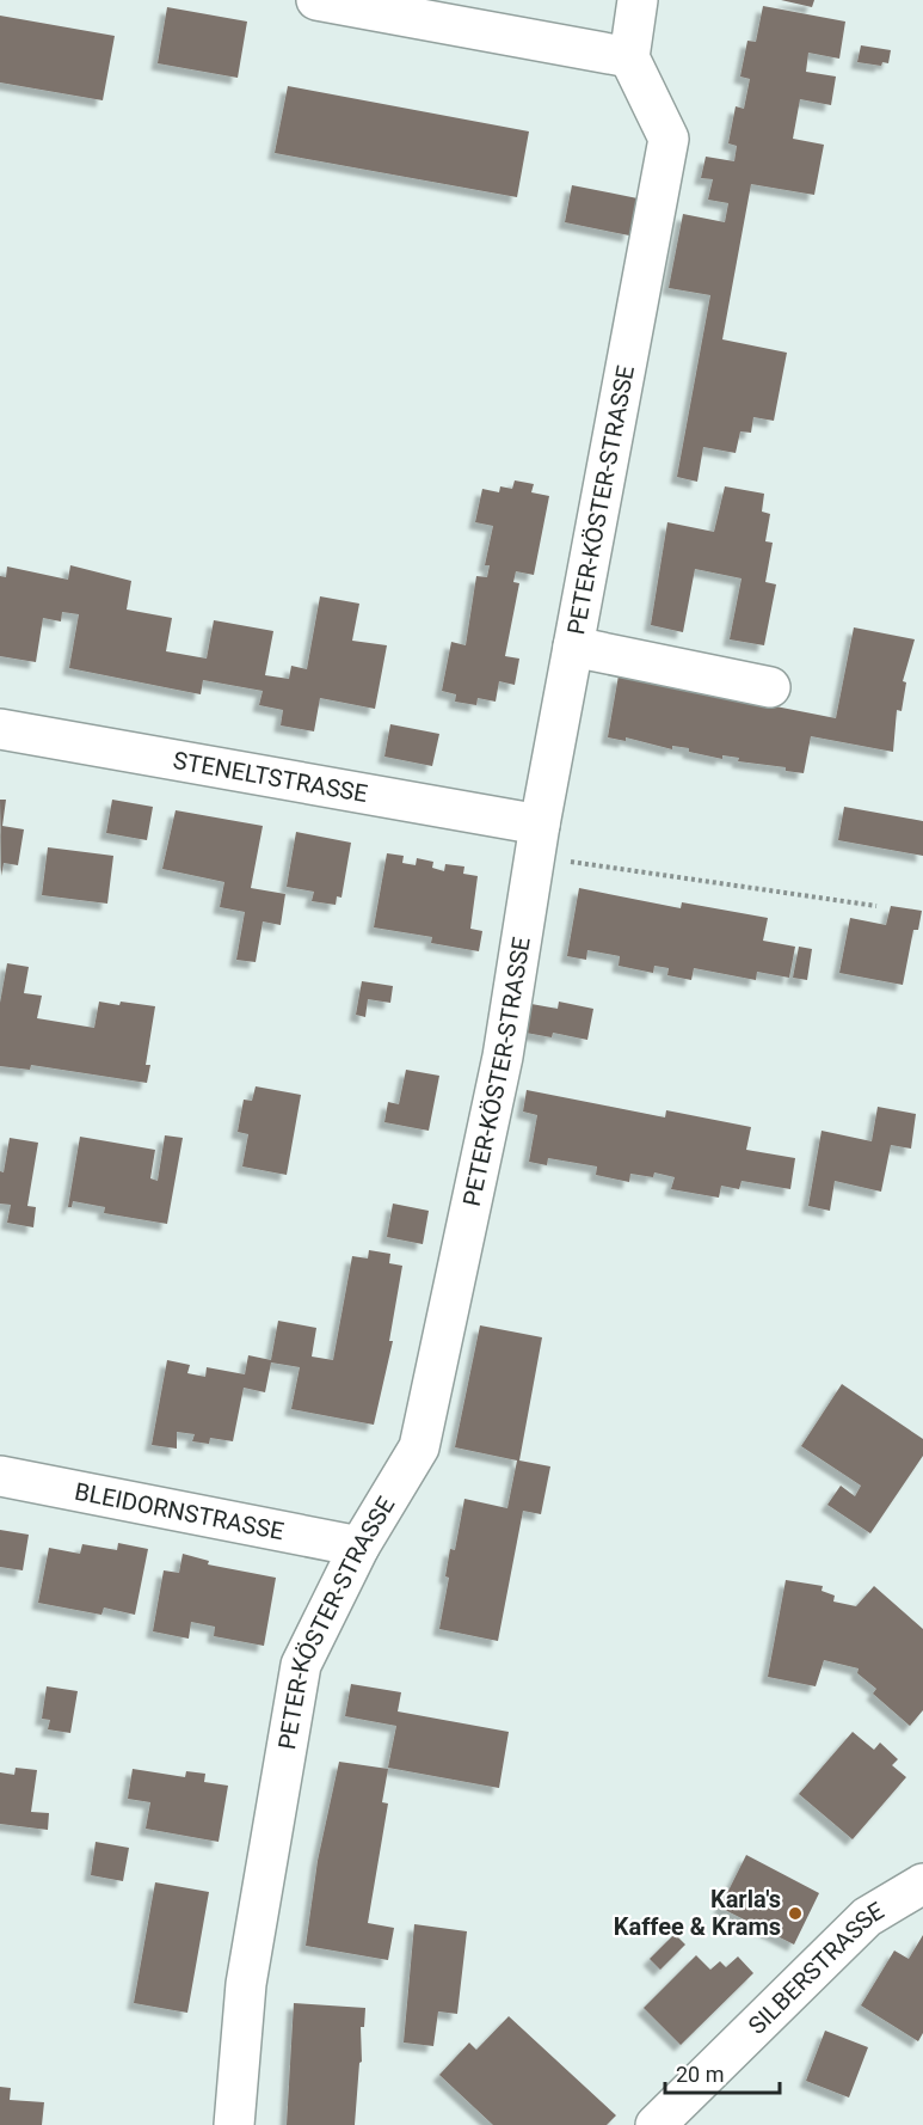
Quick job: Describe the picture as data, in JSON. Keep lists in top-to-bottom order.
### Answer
{
  "streets": {
    "street": [
      "PETER-KÖSTER-STRASSE",
      "STENELTSTRASSE",
      "BLEIDORNSTRASSE",
      "SILBERSTRASSE"
    ]
  },
  "crossings": [
    ["PETER-KÖSTER-STRASSE", "STENELTSTRASSE"],
    ["PETER-KÖSTER-STRASSE", "BLEIDORNSTRASSE"]
  ],
  "places": ["Karla's Kaffee & Krams"],
  "scale_bar": "20 m"
}
